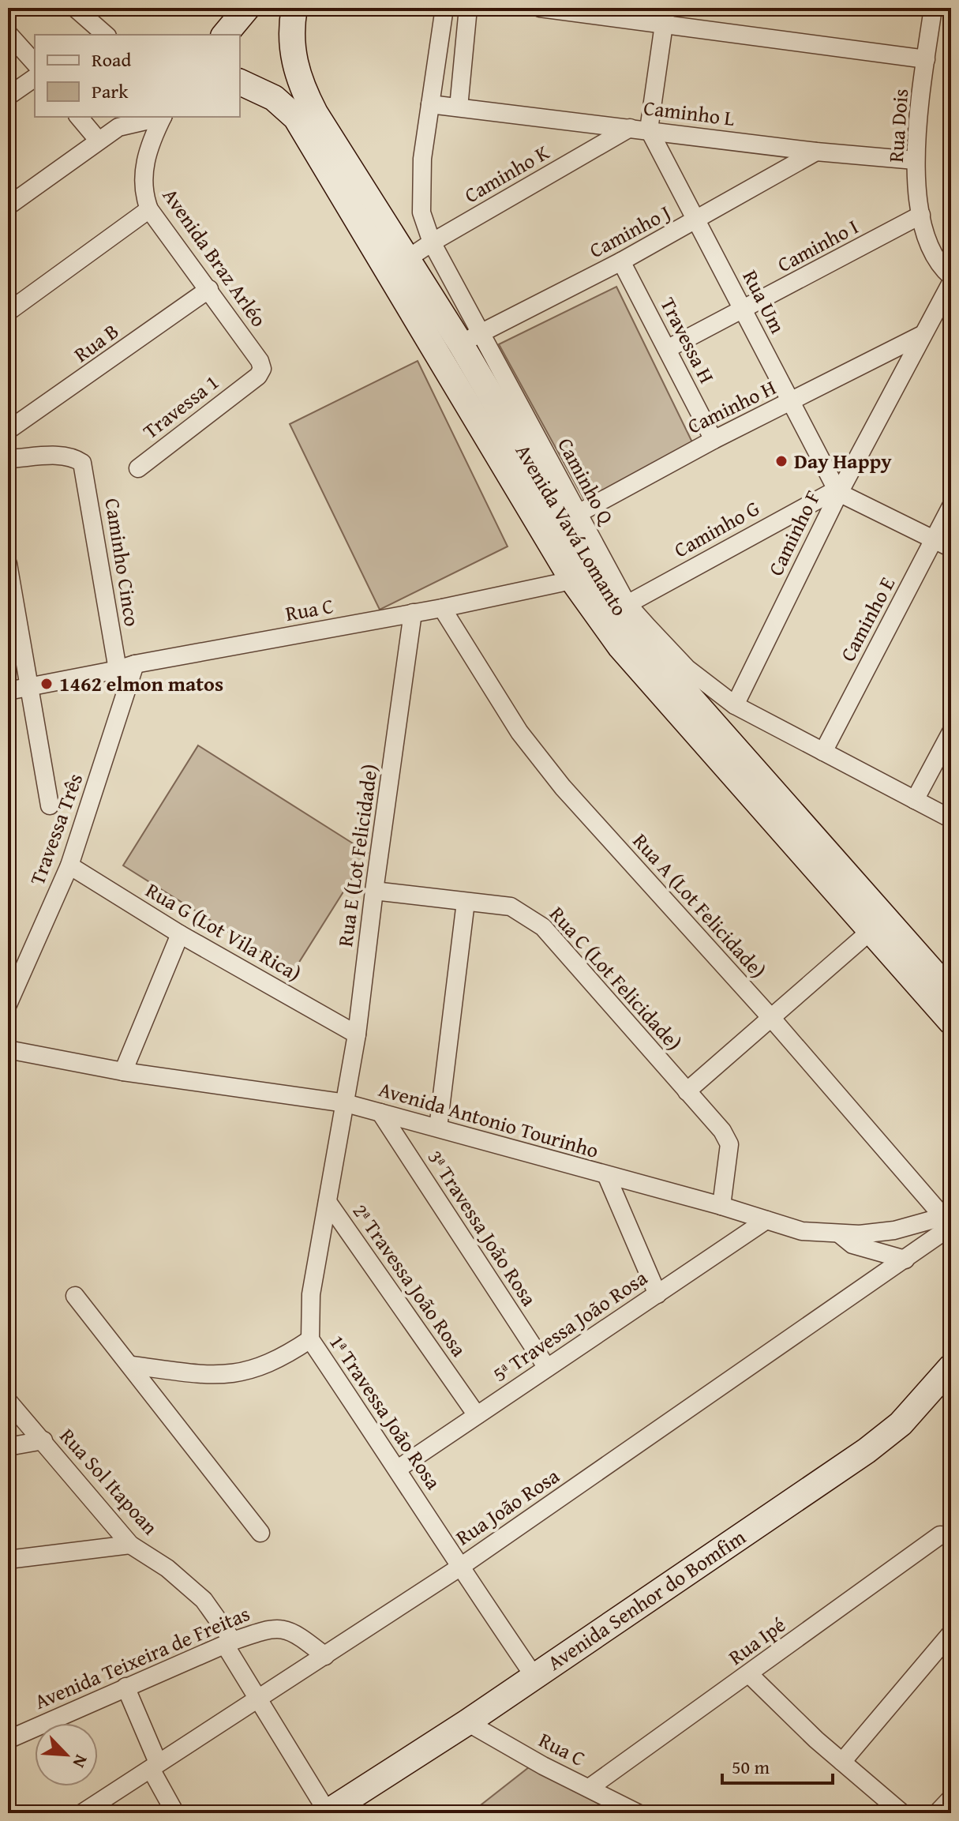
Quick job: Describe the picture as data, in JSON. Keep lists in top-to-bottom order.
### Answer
{
  "streets": {
    "street": [
      "Caminho L",
      "Rua Dois",
      "Caminho K",
      "Caminho J",
      "Caminho I",
      "Avenida Braz Arléo",
      "Rua Um",
      "Travessa H",
      "Rua B",
      "Travessa 1",
      "Caminho H",
      "Caminho Q",
      "Caminho G",
      "Avenida Vavá Lomanto",
      "Caminho F",
      "Caminho Cinco",
      "Rua C",
      "Caminho E",
      "Travessa Três",
      "Rua E (Lot Felicidade)",
      "Rua A (Lot Felicidade)",
      "Rua G (Lot Vila Rica)",
      "Rua C (Lot Felicidade)",
      "Avenida Antonio Tourinho",
      "3ª Travessa João Rosa",
      "2ª Travessa João Rosa",
      "5ª Travessa João Rosa",
      "1ª Travessa João Rosa",
      "Rua Sol Itapoan",
      "Rua João Rosa",
      "Avenida Senhor do Bomfim",
      "Rua Ipé",
      "Avenida Teixeira de Freitas"
    ]
  },
  "crossings": [
    ["Caminho L", "Rua Dois"],
    ["Caminho L", "Caminho K"],
    ["Caminho L", "Caminho J"],
    ["Caminho L", "Rua Um"],
    ["Rua Dois", "Caminho I"],
    ["Caminho K", "Avenida Vavá Lomanto"],
    ["Caminho J", "Rua Um"],
    ["Caminho J", "Travessa H"],
    ["Caminho J", "Avenida Vavá Lomanto"],
    ["Caminho I", "Rua Um"],
    ["Caminho I", "Travessa H"],
    ["Avenida Braz Arléo", "Rua B"],
    ["Avenida Braz Arléo", "Travessa 1"],
    ["Rua Um", "Caminho H"],
    ["Rua Um", "Caminho G"],
    ["Rua Um", "Caminho F"],
    ["Travessa H", "Caminho H"],
    ["Caminho H", "Caminho Q"],
    ["Caminho H", "Avenida Vavá Lomanto"],
    ["Caminho H", "Caminho F"],
    ["Caminho Q", "Caminho G"],
    ["Caminho Q", "Avenida Vavá Lomanto"],
    ["Caminho Q", "Caminho F"],
    ["Caminho Q", "Caminho E"],
    ["Caminho G", "Avenida Vavá Lomanto"],
    ["Caminho G", "Caminho F"],
    ["Avenida Vavá Lomanto", "Rua C"],
    ["Caminho Cinco", "Rua C"],
    ["Caminho Cinco", "Travessa Três"],
    ["Rua C", "Travessa Três"],
    ["Rua C", "Rua E (Lot Felicidade)"],
    ["Rua C", "Rua A (Lot Felicidade)"],
    ["Rua C", "Avenida Senhor do Bomfim"],
    ["Rua C", "Rua Ipé"],
    ["Travessa Três", "Rua G (Lot Vila Rica)"],
    ["Rua E (Lot Felicidade)", "Rua G (Lot Vila Rica)"],
    ["Rua E (Lot Felicidade)", "Rua C (Lot Felicidade)"],
    ["Rua E (Lot Felicidade)", "Avenida Antonio Tourinho"],
    ["Rua E (Lot Felicidade)", "1ª Travessa João Rosa"],
    ["Rua A (Lot Felicidade)", "Avenida Antonio Tourinho"],
    ["Rua A (Lot Felicidade)", "Rua João Rosa"],
    ["Rua C (Lot Felicidade)", "Avenida Antonio Tourinho"],
    ["Avenida Antonio Tourinho", "3ª Travessa João Rosa"],
    ["Avenida Antonio Tourinho", "5ª Travessa João Rosa"],
    ["Avenida Antonio Tourinho", "1ª Travessa João Rosa"],
    ["Avenida Antonio Tourinho", "Rua João Rosa"],
    ["3ª Travessa João Rosa", "5ª Travessa João Rosa"],
    ["2ª Travessa João Rosa", "5ª Travessa João Rosa"],
    ["2ª Travessa João Rosa", "1ª Travessa João Rosa"],
    ["5ª Travessa João Rosa", "1ª Travessa João Rosa"],
    ["1ª Travessa João Rosa", "Rua João Rosa"],
    ["1ª Travessa João Rosa", "Avenida Senhor do Bomfim"],
    ["Rua Sol Itapoan", "Rua João Rosa"],
    ["Rua Sol Itapoan", "Avenida Senhor do Bomfim"],
    ["Rua Sol Itapoan", "Avenida Teixeira de Freitas"],
    ["Rua João Rosa", "Avenida Teixeira de Freitas"]
  ],
  "places": ["Day Happy", "1462 elmon matos"],
  "legend": ["Road", "Park"],
  "scale_bar": "50 m",
  "north": "bottom right"
}
